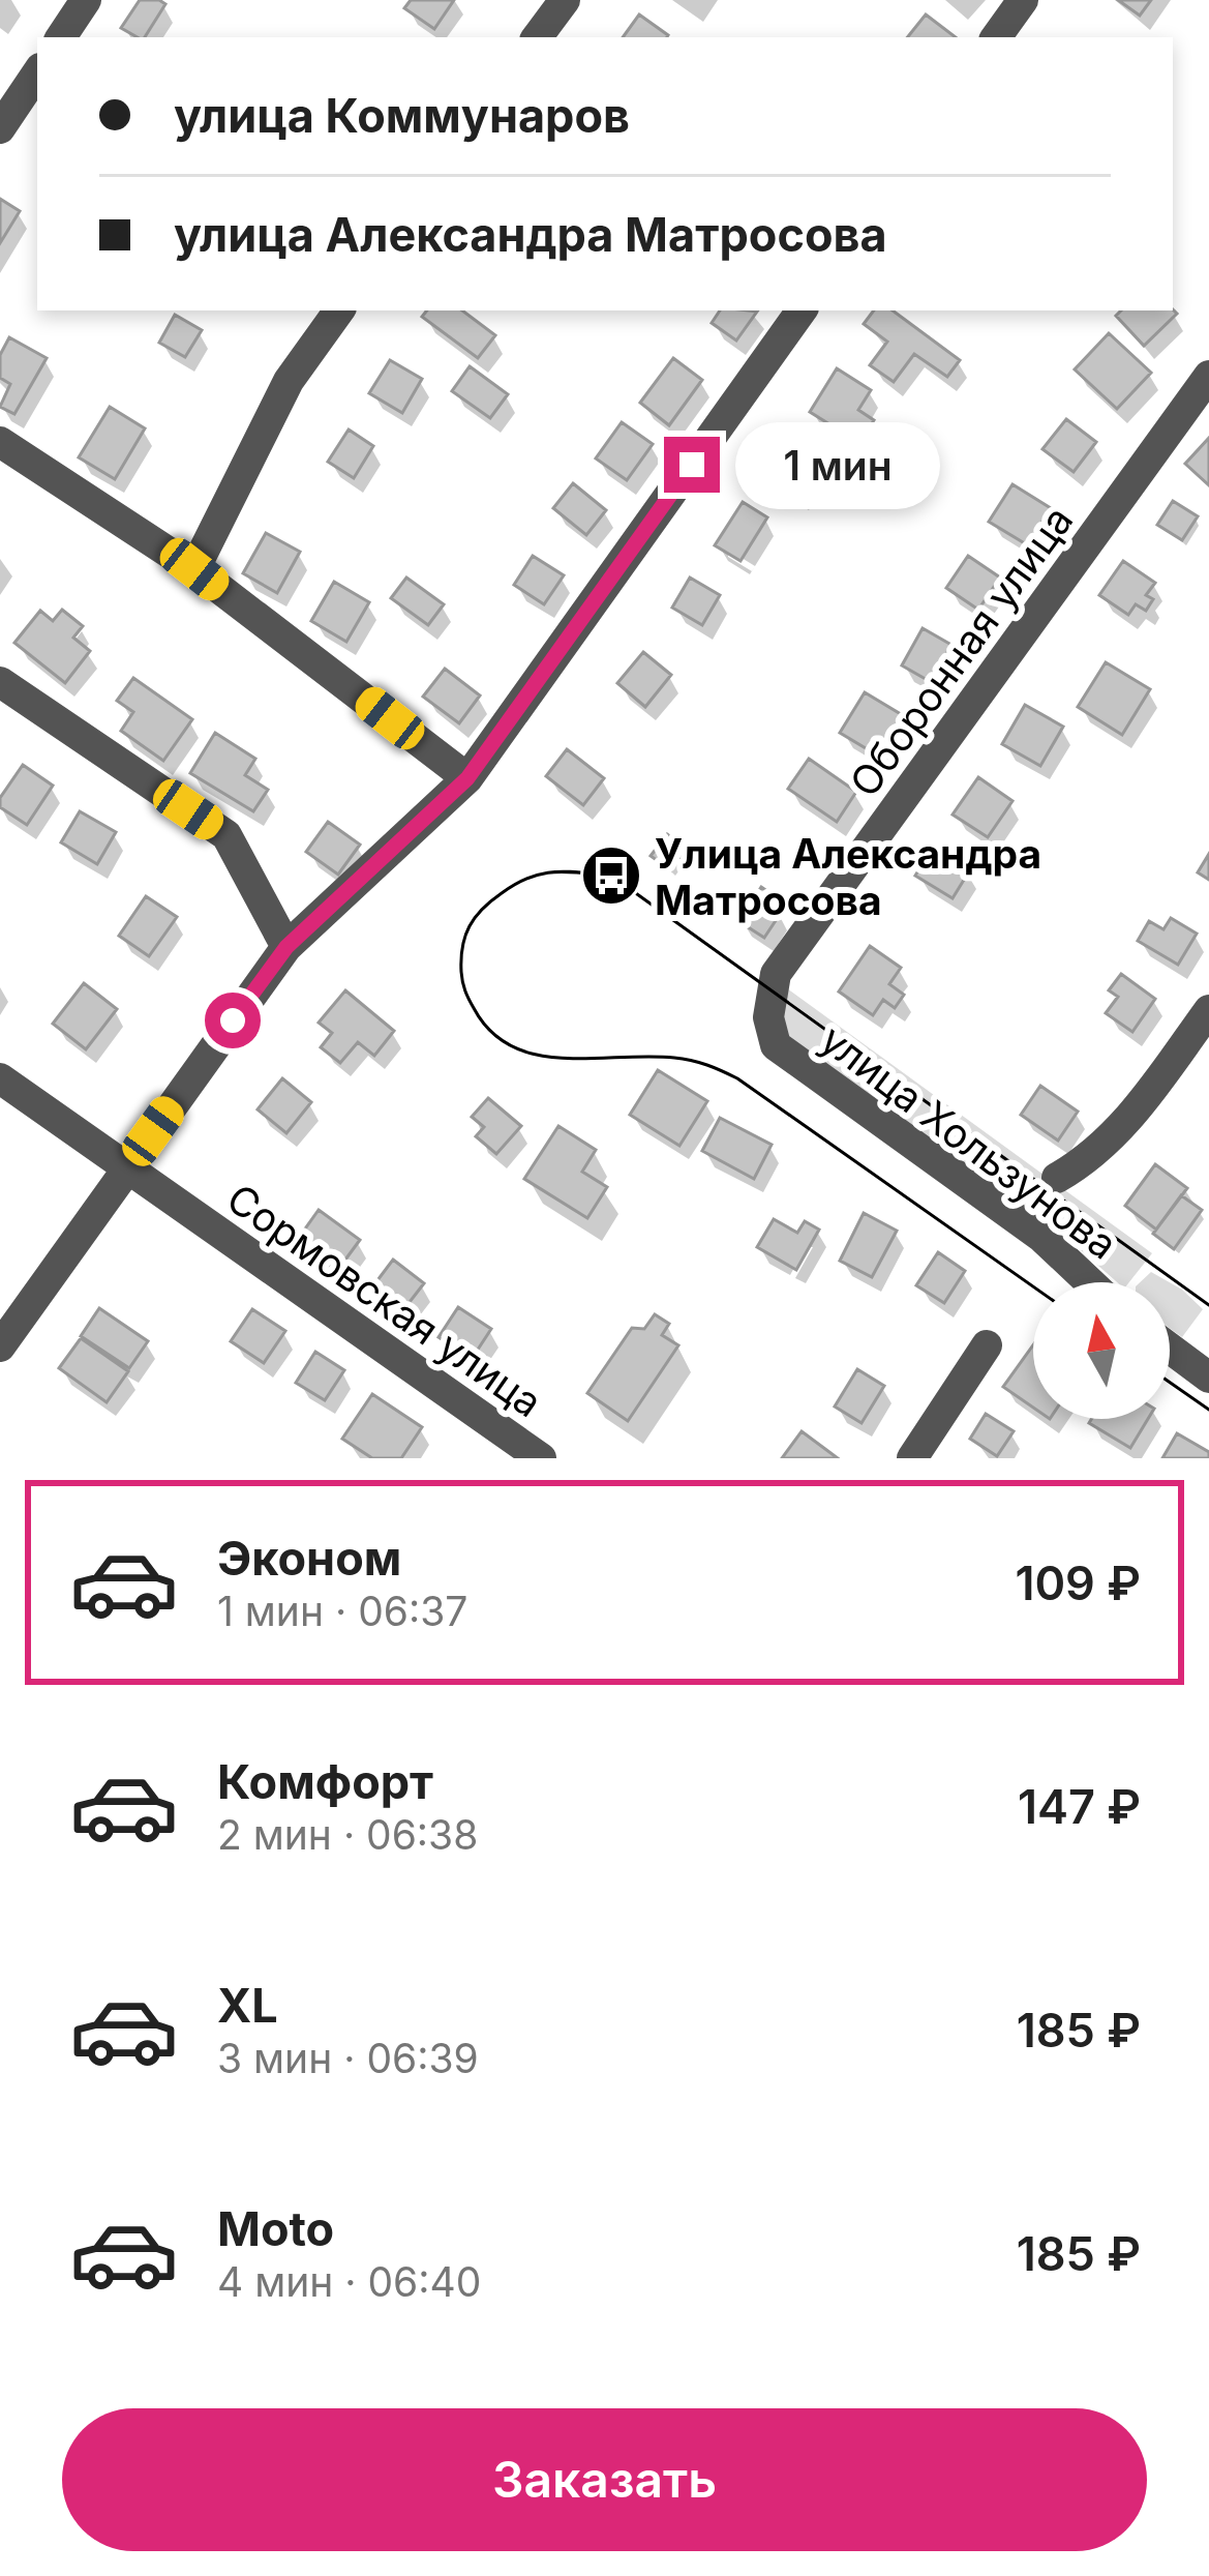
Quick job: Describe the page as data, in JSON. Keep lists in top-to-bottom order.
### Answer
{
  "streets": {
    "street": ["Оборонная улица", "улица Хользунова", "Сормовская улица"]
  },
  "crossings": [
    ["Оборонная улица", "улица Хользунова"]
  ],
  "places": {
    "bus stop": ["Улица Александра Матросова"]
  },
  "north": "top",
  "page": {
    "banner": ["улица Коммунаров", "улица Александра Матросова"],
    "bubble": "1 мин",
    "list": [
      {
        "name": "Эконом",
        "note": "1 мин · 06:37",
        "value": "109 ₽"
      },
      {
        "name": "Комфорт",
        "note": "2 мин · 06:38",
        "value": "147 ₽"
      },
      {
        "name": "XL",
        "note": "3 мин · 06:39",
        "value": "185 ₽"
      },
      {
        "name": "Moto",
        "note": "4 мин · 06:40",
        "value": "185 ₽"
      }
    ],
    "buttons": "Заказать"
  }
}
